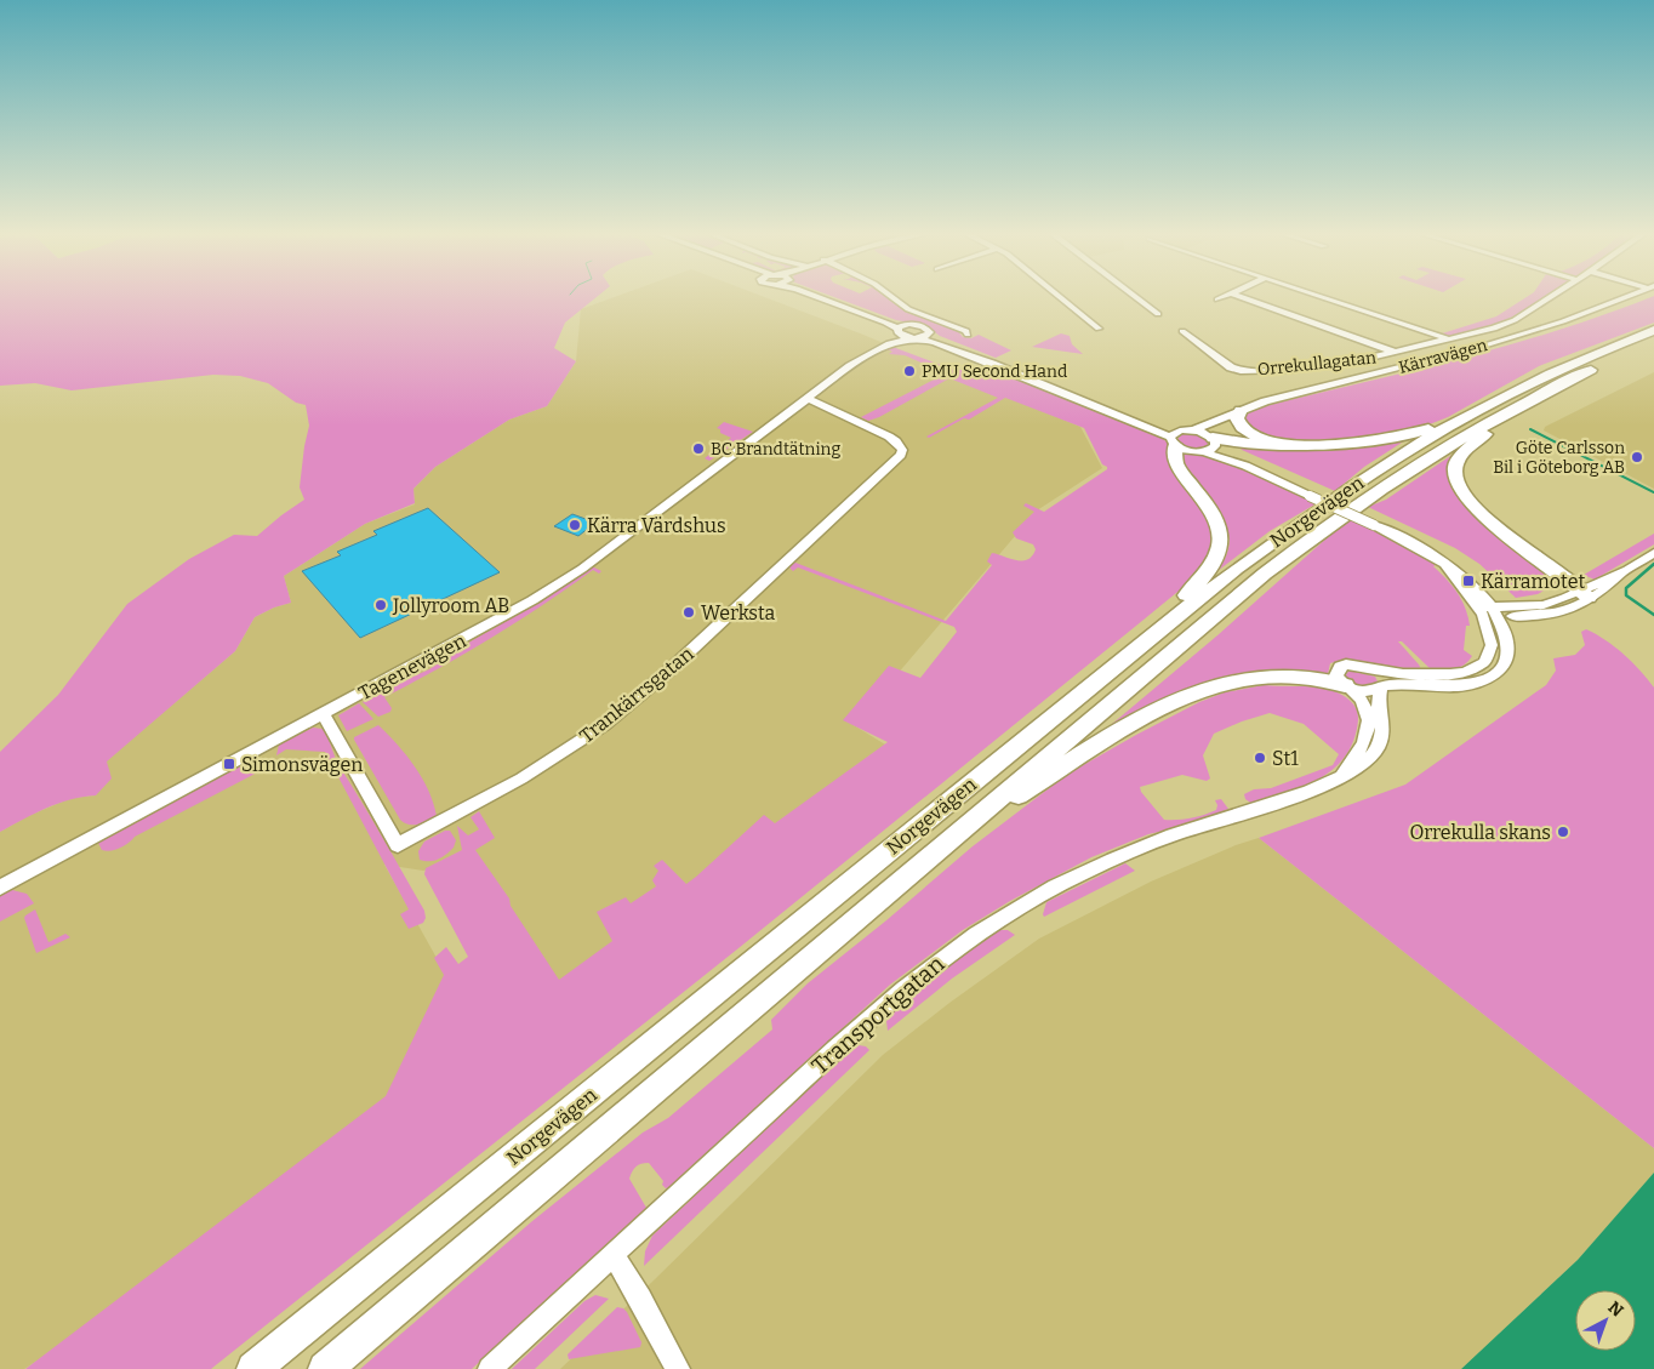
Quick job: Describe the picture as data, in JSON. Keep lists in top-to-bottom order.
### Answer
{
  "streets": {
    "highway": ["Norgevägen"],
    "street": [
      "Kärravägen",
      "Orrekullagatan",
      "Tagenevägen",
      "Trankärrsgatan",
      "Transportgatan"
    ]
  },
  "crossings": [
    ["Tagenevägen", "Trankärrsgatan"]
  ],
  "places": {
    "other": [
      "PMU Second Hand",
      "BC Brandtätning",
      "Göte Carlsson Bil i Göteborg AB",
      "Kärra Värdshus",
      "Jollyroom AB",
      "Werksta",
      "St1",
      "Orrekulla skans"
    ],
    "transit": ["Kärramotet", "Simonsvägen"]
  },
  "north": "top right"
}
